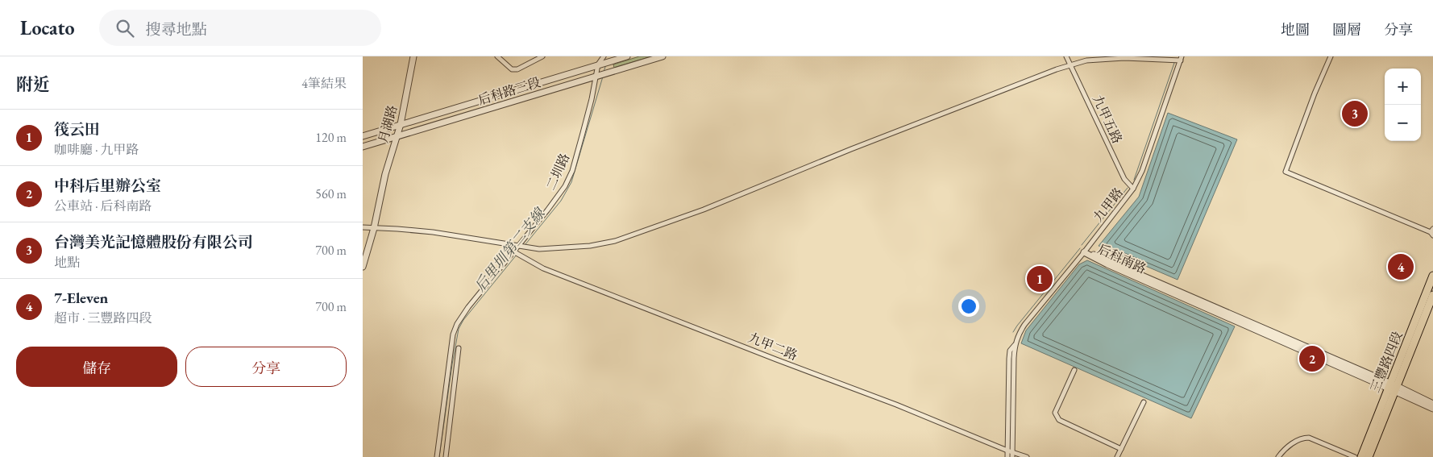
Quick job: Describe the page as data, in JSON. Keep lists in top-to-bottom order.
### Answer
{
  "streets": {
    "main road": ["三豐路四段"],
    "street": [
      "后科路三段",
      "九甲五路",
      "月湖路",
      "二圳路",
      "九甲路",
      "后科南路",
      "九甲二路"
    ]
  },
  "crossings": [
    ["后科路三段", "月湖路"],
    ["后科路三段", "二圳路"],
    ["九甲五路", "九甲路"],
    ["二圳路", "九甲二路"],
    ["九甲路", "后科南路"],
    ["九甲路", "九甲二路"],
    ["后科南路", "三豐路四段"]
  ],
  "water": ["后里圳第二支線"],
  "page": {
    "header": "Locato",
    "search": "搜尋地點",
    "nav": ["地圖", "圖層", "分享"],
    "heading": ["附近", "4筆結果"],
    "map_buttons": ["+", "−"],
    "pins": [
      "3",
      "4",
      "1",
      "2"
    ],
    "list": [
      {
        "mark": "1",
        "name": "筏云田",
        "note": "咖啡廳 · 九甲路",
        "value": "120 m"
      },
      {
        "mark": "2",
        "name": "中科后里辦公室",
        "note": "公車站 · 后科南路",
        "value": "560 m"
      },
      {
        "mark": "3",
        "name": "台灣美光記憶體股份有限公司",
        "note": "地點",
        "value": "700 m"
      },
      {
        "mark": "4",
        "name": "7-Eleven",
        "note": "超市 · 三豐路四段",
        "value": "700 m"
      }
    ],
    "buttons": ["儲存", "分享"]
  }
}
